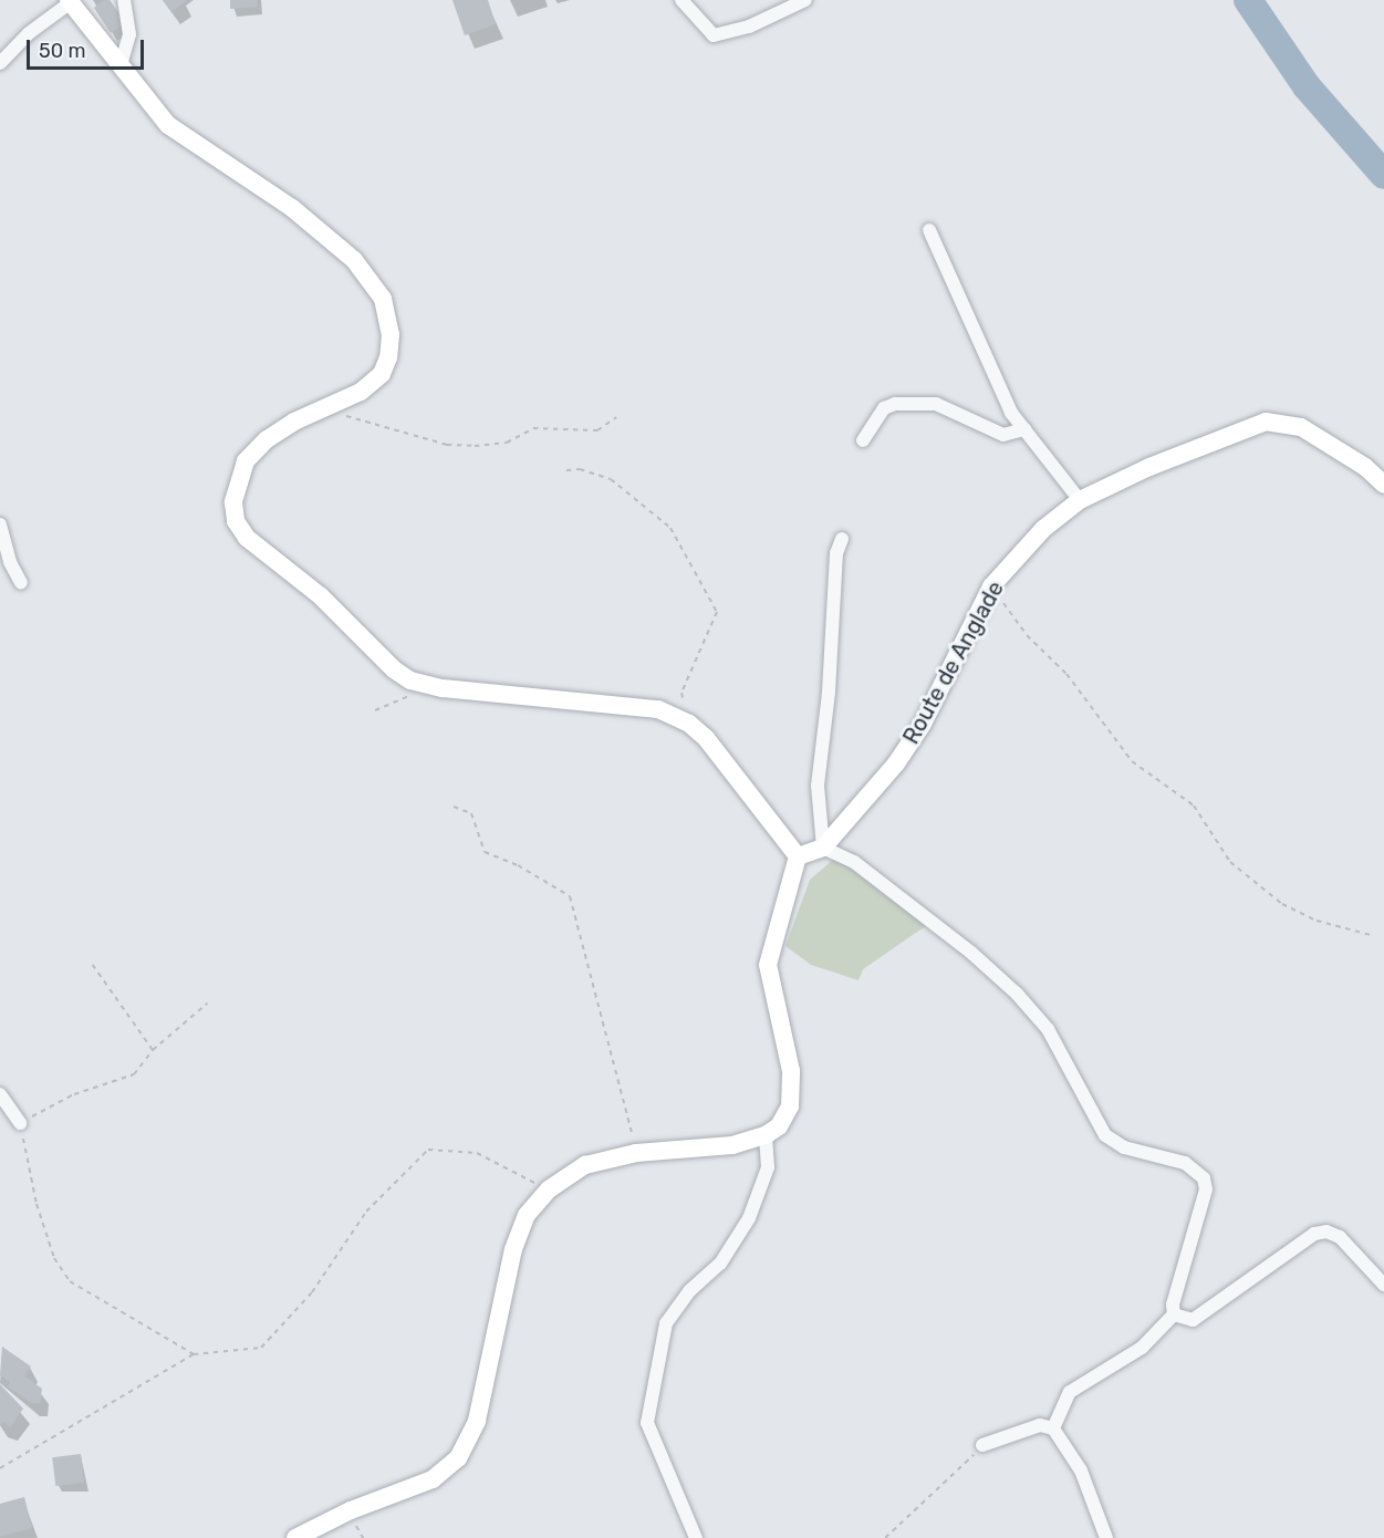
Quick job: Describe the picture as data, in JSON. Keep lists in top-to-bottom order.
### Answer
{
  "streets": {
    "street": ["Route de Anglade"]
  },
  "scale_bar": "50 m"
}
